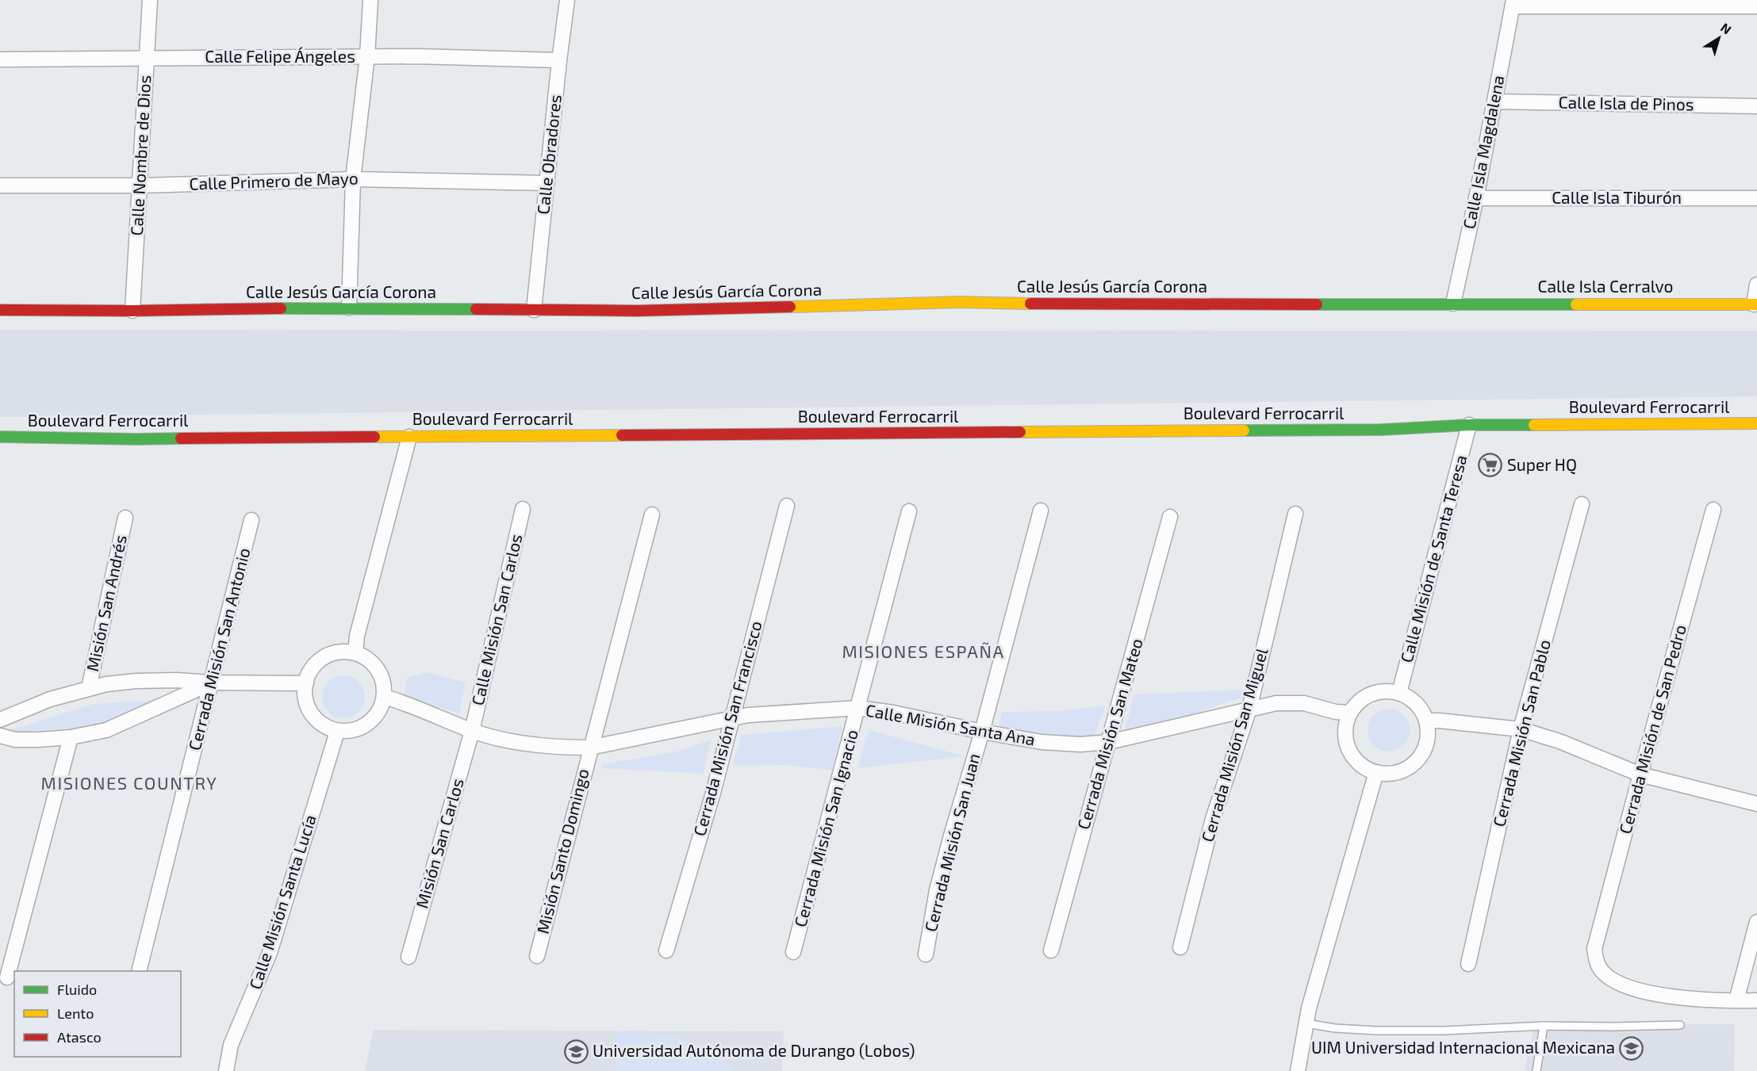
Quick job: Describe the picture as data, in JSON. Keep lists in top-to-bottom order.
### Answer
{
  "streets": {
    "street": [
      "Calle Felipe Ángeles",
      "Calle Isla de Pinos",
      "Calle Isla Magdalena",
      "Calle Obradores",
      "Calle Nombre de Dios",
      "Calle Primero de Mayo",
      "Calle Isla Tiburón",
      "Calle Jesús García Corona",
      "Calle Isla Cerralvo",
      "Boulevard Ferrocarril",
      "Calle Misión de Santa Teresa",
      "Misión San Andrés",
      "Calle Misión San Carlos",
      "Cerrada Misión San Antonio",
      "Calle Misión Santa Ana",
      "Cerrada Misión San Francisco",
      "Cerrada Misión de San Pedro",
      "Cerrada Misión San Pablo",
      "Cerrada Misión San Mateo",
      "Cerrada Misión San Miguel",
      "Cerrada Misión San Ignacio",
      "Cerrada Misión San Juan",
      "Misión San Carlos",
      "Misión Santo Domingo",
      "Calle Misión Santa Lucía"
    ]
  },
  "crossings": [
    ["Calle Felipe Ángeles", "Calle Obradores"],
    ["Calle Felipe Ángeles", "Calle Nombre de Dios"],
    ["Calle Isla de Pinos", "Calle Isla Magdalena"],
    ["Calle Isla Magdalena", "Calle Isla Tiburón"],
    ["Calle Isla Magdalena", "Calle Jesús García Corona"],
    ["Calle Isla Magdalena", "Calle Isla Cerralvo"],
    ["Calle Obradores", "Calle Primero de Mayo"],
    ["Calle Obradores", "Calle Jesús García Corona"],
    ["Calle Nombre de Dios", "Calle Primero de Mayo"],
    ["Calle Nombre de Dios", "Calle Jesús García Corona"],
    ["Calle Jesús García Corona", "Calle Isla Cerralvo"],
    ["Boulevard Ferrocarril", "Calle Misión de Santa Teresa"],
    ["Calle Misión de Santa Teresa", "Calle Misión Santa Ana"],
    ["Calle Misión San Carlos", "Calle Misión Santa Ana"],
    ["Calle Misión San Carlos", "Misión San Carlos"],
    ["Calle Misión Santa Ana", "Cerrada Misión San Francisco"],
    ["Calle Misión Santa Ana", "Cerrada Misión San Mateo"],
    ["Calle Misión Santa Ana", "Cerrada Misión San Miguel"],
    ["Calle Misión Santa Ana", "Cerrada Misión San Ignacio"],
    ["Calle Misión Santa Ana", "Cerrada Misión San Juan"],
    ["Calle Misión Santa Ana", "Misión San Carlos"],
    ["Calle Misión Santa Ana", "Misión Santo Domingo"],
    ["Calle Misión Santa Ana", "Calle Misión Santa Lucía"]
  ],
  "districts": ["MISIONES ESPAÑA", "MISIONES COUNTRY"],
  "places": {
    "supermarket": ["Super HQ"],
    "school or university": ["UIM Universidad Internacional Mexicana", "Universidad Autónoma de Durango (Lobos)"]
  },
  "legend": ["Fluido", "Lento", "Atasco"],
  "north": "top right"
}
